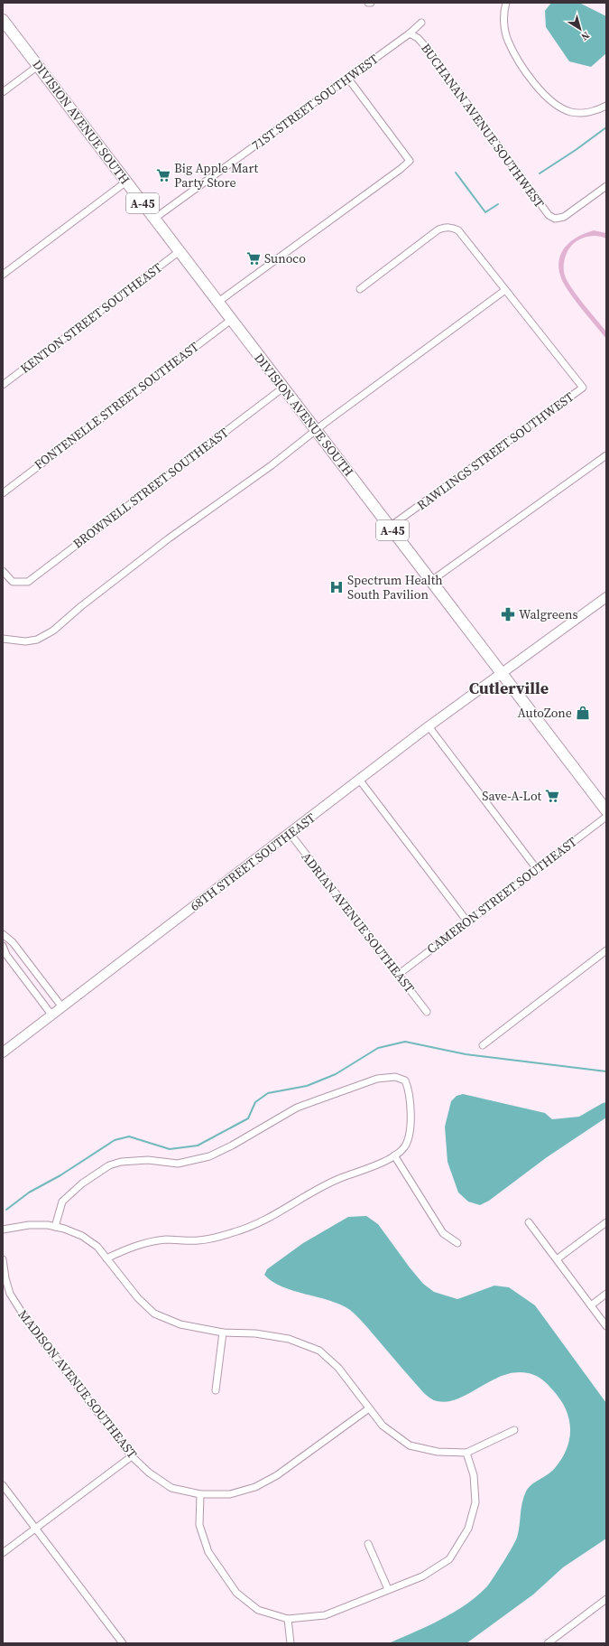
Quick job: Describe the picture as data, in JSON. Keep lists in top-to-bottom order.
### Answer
{
  "streets": {
    "main road": ["DIVISION AVENUE SOUTH", "A-45", "68TH STREET SOUTHEAST"],
    "street": [
      "71ST STREET SOUTHWEST",
      "BUCHANAN AVENUE SOUTHWEST",
      "KENTON STREET SOUTHEAST",
      "FONTENELLE STREET SOUTHEAST",
      "RAWLINGS STREET SOUTHWEST",
      "BROWNELL STREET SOUTHEAST",
      "CAMERON STREET SOUTHEAST",
      "ADRIAN AVENUE SOUTHEAST",
      "MADISON AVENUE SOUTHEAST"
    ]
  },
  "crossings": [
    ["71ST STREET SOUTHWEST", "DIVISION AVENUE SOUTH"],
    ["71ST STREET SOUTHWEST", "BUCHANAN AVENUE SOUTHWEST"],
    ["DIVISION AVENUE SOUTH", "KENTON STREET SOUTHEAST"],
    ["DIVISION AVENUE SOUTH", "FONTENELLE STREET SOUTHEAST"],
    ["DIVISION AVENUE SOUTH", "RAWLINGS STREET SOUTHWEST"],
    ["DIVISION AVENUE SOUTH", "BROWNELL STREET SOUTHEAST"],
    ["DIVISION AVENUE SOUTH", "68TH STREET SOUTHEAST"],
    ["68TH STREET SOUTHEAST", "ADRIAN AVENUE SOUTHEAST"],
    ["CAMERON STREET SOUTHEAST", "ADRIAN AVENUE SOUTHEAST"]
  ],
  "districts": ["Cutlerville"],
  "places": {
    "supermarket": ["Big Apple Mart Party Store", "Sunoco", "Save-A-Lot"],
    "hospital": ["Spectrum Health South Pavilion"],
    "pharmacy": ["Walgreens"],
    "shop": ["AutoZone"]
  },
  "north": "bottom right"
}
